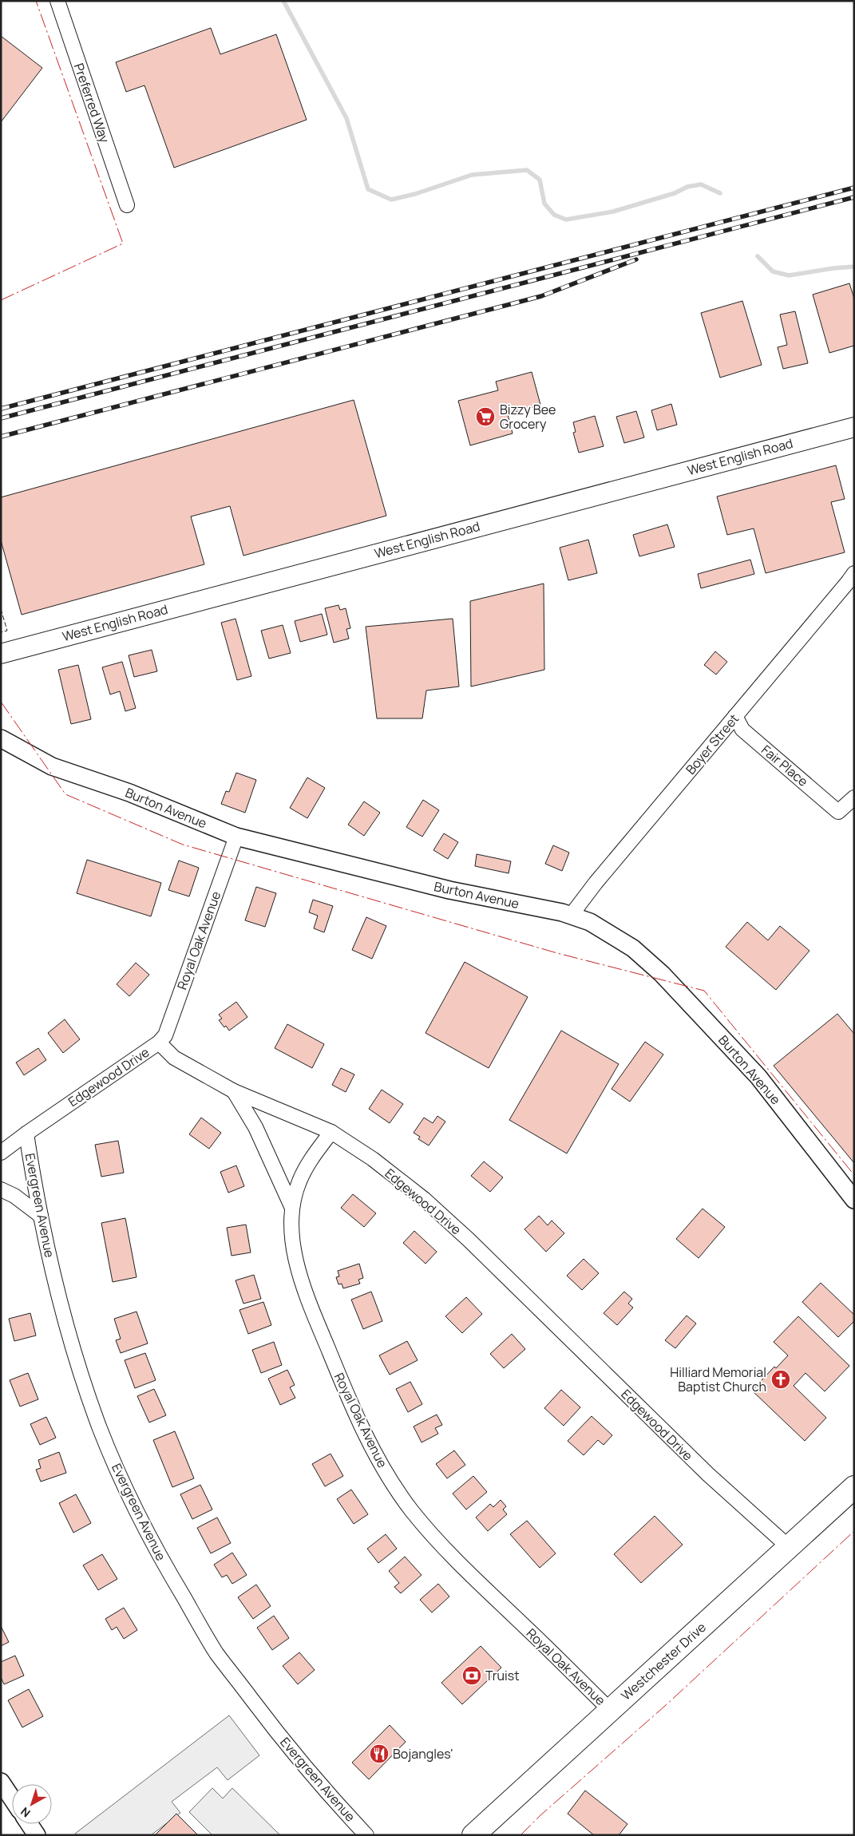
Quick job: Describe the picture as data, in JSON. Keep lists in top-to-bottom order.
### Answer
{
  "streets": {
    "main road": ["West English Road", "Westchester Drive"],
    "street": [
      "Preferred Way",
      "Boyer Street",
      "Fair Place",
      "Burton Avenue",
      "Royal Oak Avenue",
      "Edgewood Drive",
      "Evergreen Avenue"
    ]
  },
  "crossings": [
    ["Boyer Street", "Fair Place"],
    ["Boyer Street", "Burton Avenue"],
    ["Burton Avenue", "Royal Oak Avenue"],
    ["Royal Oak Avenue", "Edgewood Drive"],
    ["Royal Oak Avenue", "Westchester Drive"],
    ["Edgewood Drive", "Evergreen Avenue"],
    ["Edgewood Drive", "Westchester Drive"]
  ],
  "places": {
    "supermarket": ["Bizzy Bee Grocery"],
    "church": ["Hilliard Memorial Baptist Church"],
    "bank": ["Truist"],
    "restaurant": ["Bojangles'"]
  },
  "north": "bottom left"
}
